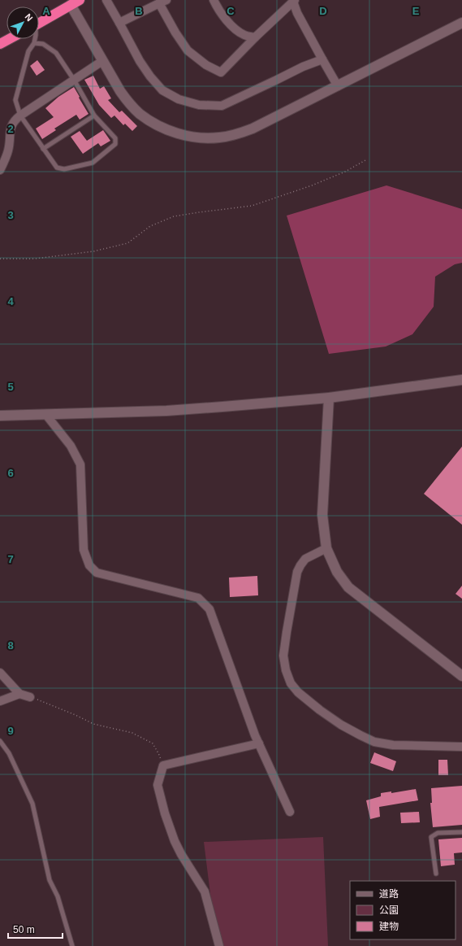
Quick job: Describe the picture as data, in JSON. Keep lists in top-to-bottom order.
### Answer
{
  "legend": ["道路", "公園", "建物"],
  "scale_bar": "50 m",
  "north": "top right",
  "grid": {
    "columns": [
      "A",
      "B",
      "C",
      "D",
      "E"
    ],
    "rows": [
      "2",
      "3",
      "4",
      "5",
      "6",
      "7",
      "8",
      "9"
    ]
  }
}
